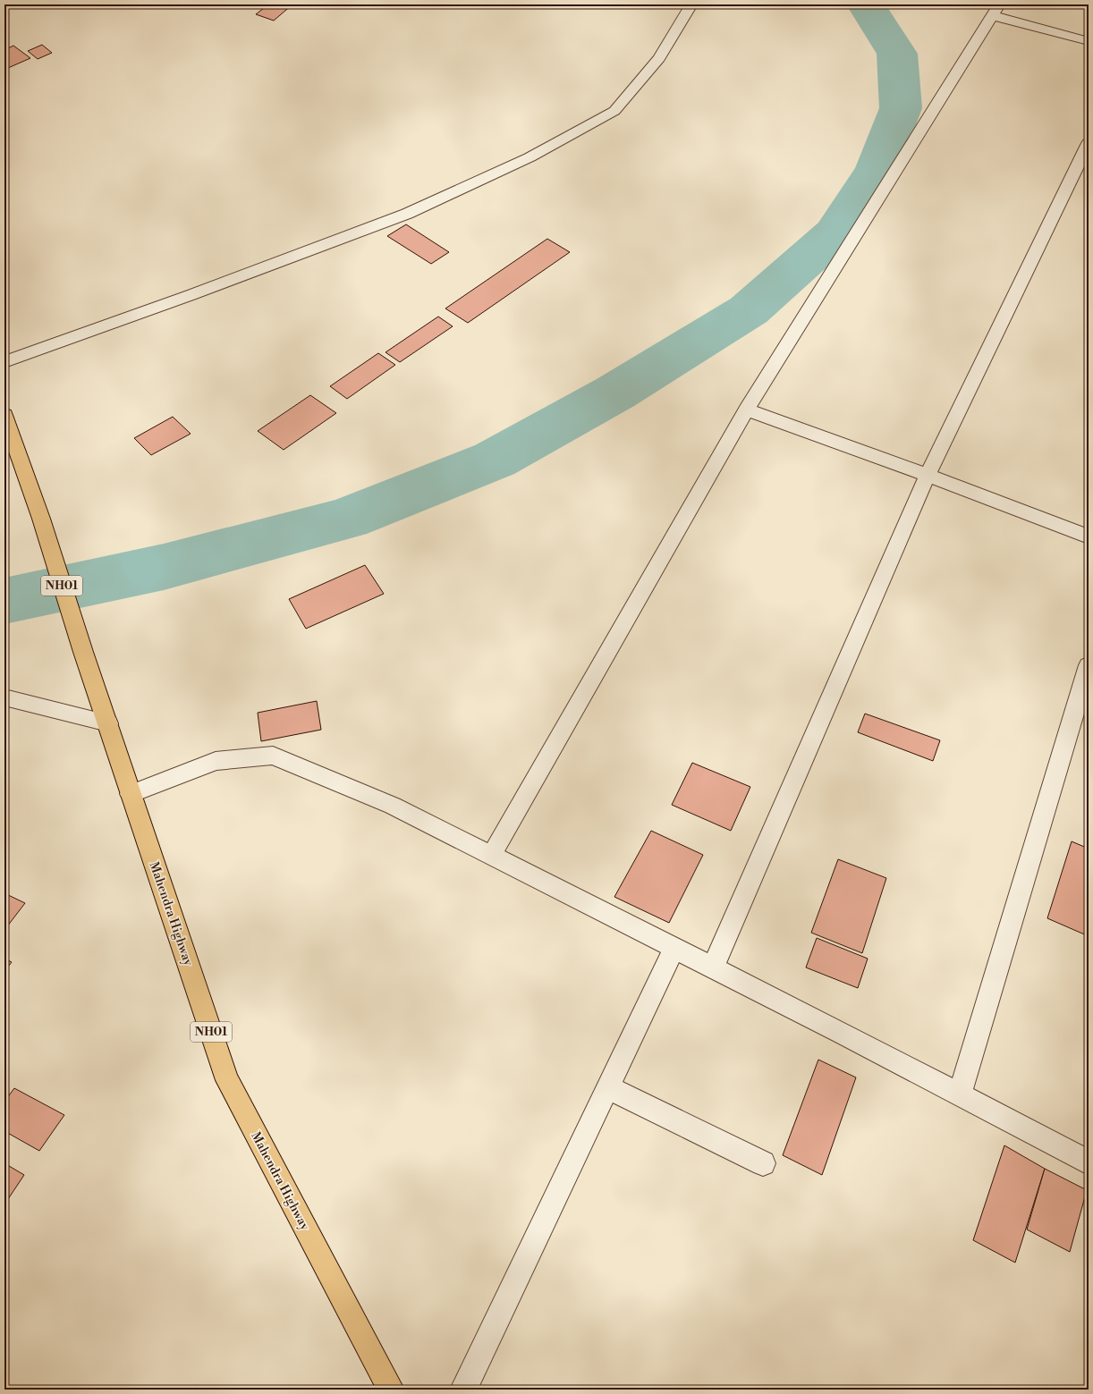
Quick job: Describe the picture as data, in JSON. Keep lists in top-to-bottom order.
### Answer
{
  "streets": {
    "highway": ["NH01", "Mahendra Highway"]
  }
}
